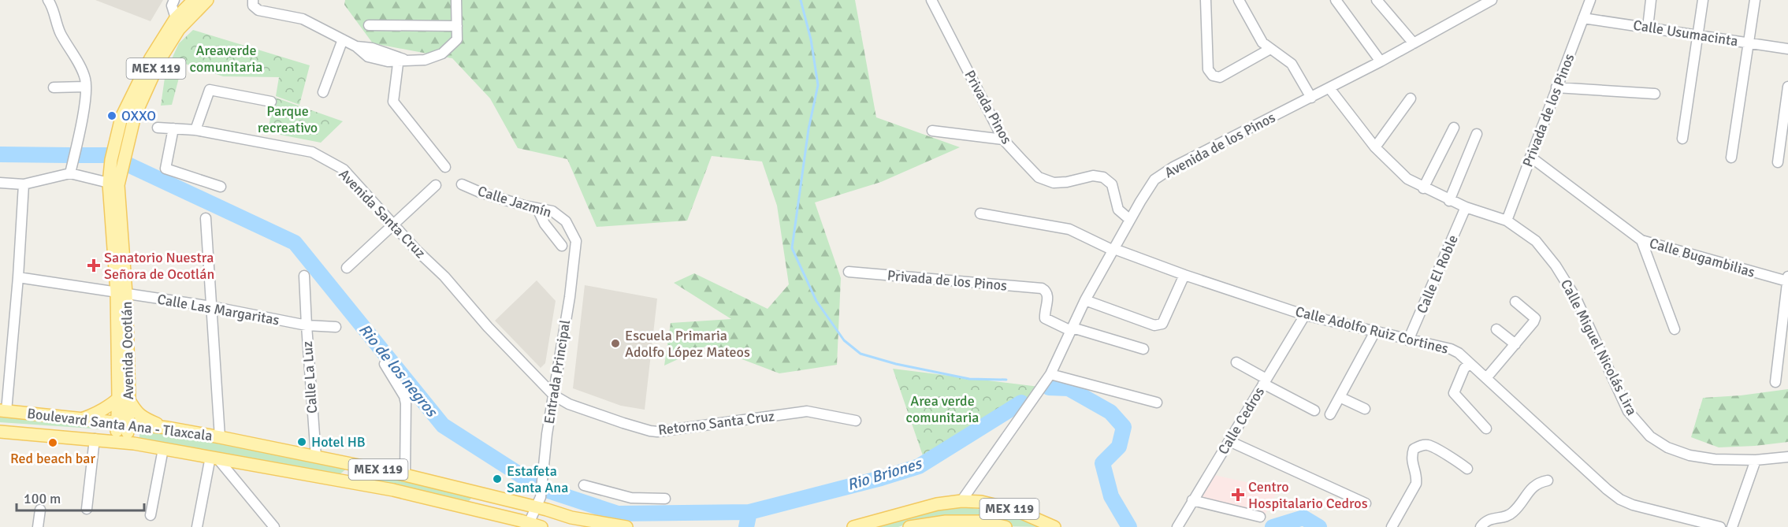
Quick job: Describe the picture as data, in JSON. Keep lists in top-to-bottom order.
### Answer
{
  "streets": {
    "main road": ["MEX 119", "Avenida Ocotlán", "Boulevard Santa Ana - Tlaxcala"],
    "street": [
      "Calle Usumacinta",
      "Privada Pinos",
      "Privada de los Pinos",
      "Avenida de los Pinos",
      "Calle Jazmín",
      "Avenida Santa Cruz",
      "Calle Bugambilias",
      "Calle El Roble",
      "Calle Las Margaritas",
      "Calle Adolfo Ruiz Cortines",
      "Calle Miguel Nicolás Lira",
      "Entrada Principal",
      "Calle La Luz",
      "Calle Cedros",
      "Retorno Santa Cruz"
    ]
  },
  "crossings": [
    ["Calle Usumacinta", "Privada de los Pinos"],
    ["MEX 119", "Avenida de los Pinos"],
    ["Privada Pinos", "Avenida de los Pinos"],
    ["Privada de los Pinos", "Avenida de los Pinos"],
    ["Privada de los Pinos", "Calle Bugambilias"],
    ["Privada de los Pinos", "Calle Miguel Nicolás Lira"],
    ["Avenida de los Pinos", "Calle Adolfo Ruiz Cortines"],
    ["Avenida de los Pinos", "Calle Miguel Nicolás Lira"],
    ["Calle Jazmín", "Entrada Principal"],
    ["Avenida Santa Cruz", "Entrada Principal"],
    ["Avenida Santa Cruz", "Retorno Santa Cruz"],
    ["Calle El Roble", "Calle Adolfo Ruiz Cortines"],
    ["Calle El Roble", "Calle Miguel Nicolás Lira"],
    ["Calle Las Margaritas", "Avenida Ocotlán"],
    ["Calle Las Margaritas", "Calle La Luz"],
    ["Calle Adolfo Ruiz Cortines", "Calle Cedros"],
    ["Avenida Ocotlán", "Boulevard Santa Ana - Tlaxcala"],
    ["Entrada Principal", "Retorno Santa Cruz"],
    ["Entrada Principal", "Boulevard Santa Ana - Tlaxcala"],
    ["Calle La Luz", "Boulevard Santa Ana - Tlaxcala"]
  ],
  "water": ["Rio de los negros", "Rio Briones"],
  "parks": ["Areaverde comunitaria", "Parque recreativo", "Area verde comunitaria"],
  "places": {
    "other": [
      "OXXO",
      "Escuela Primaria Adolfo López Mateos",
      "Hotel HB",
      "Red beach bar",
      "Estafeta Santa Ana"
    ],
    "health": ["Sanatorio Nuestra Señora de Ocotlán", "Centro Hospitalario Cedros"]
  },
  "scale_bar": "100 m"
}
